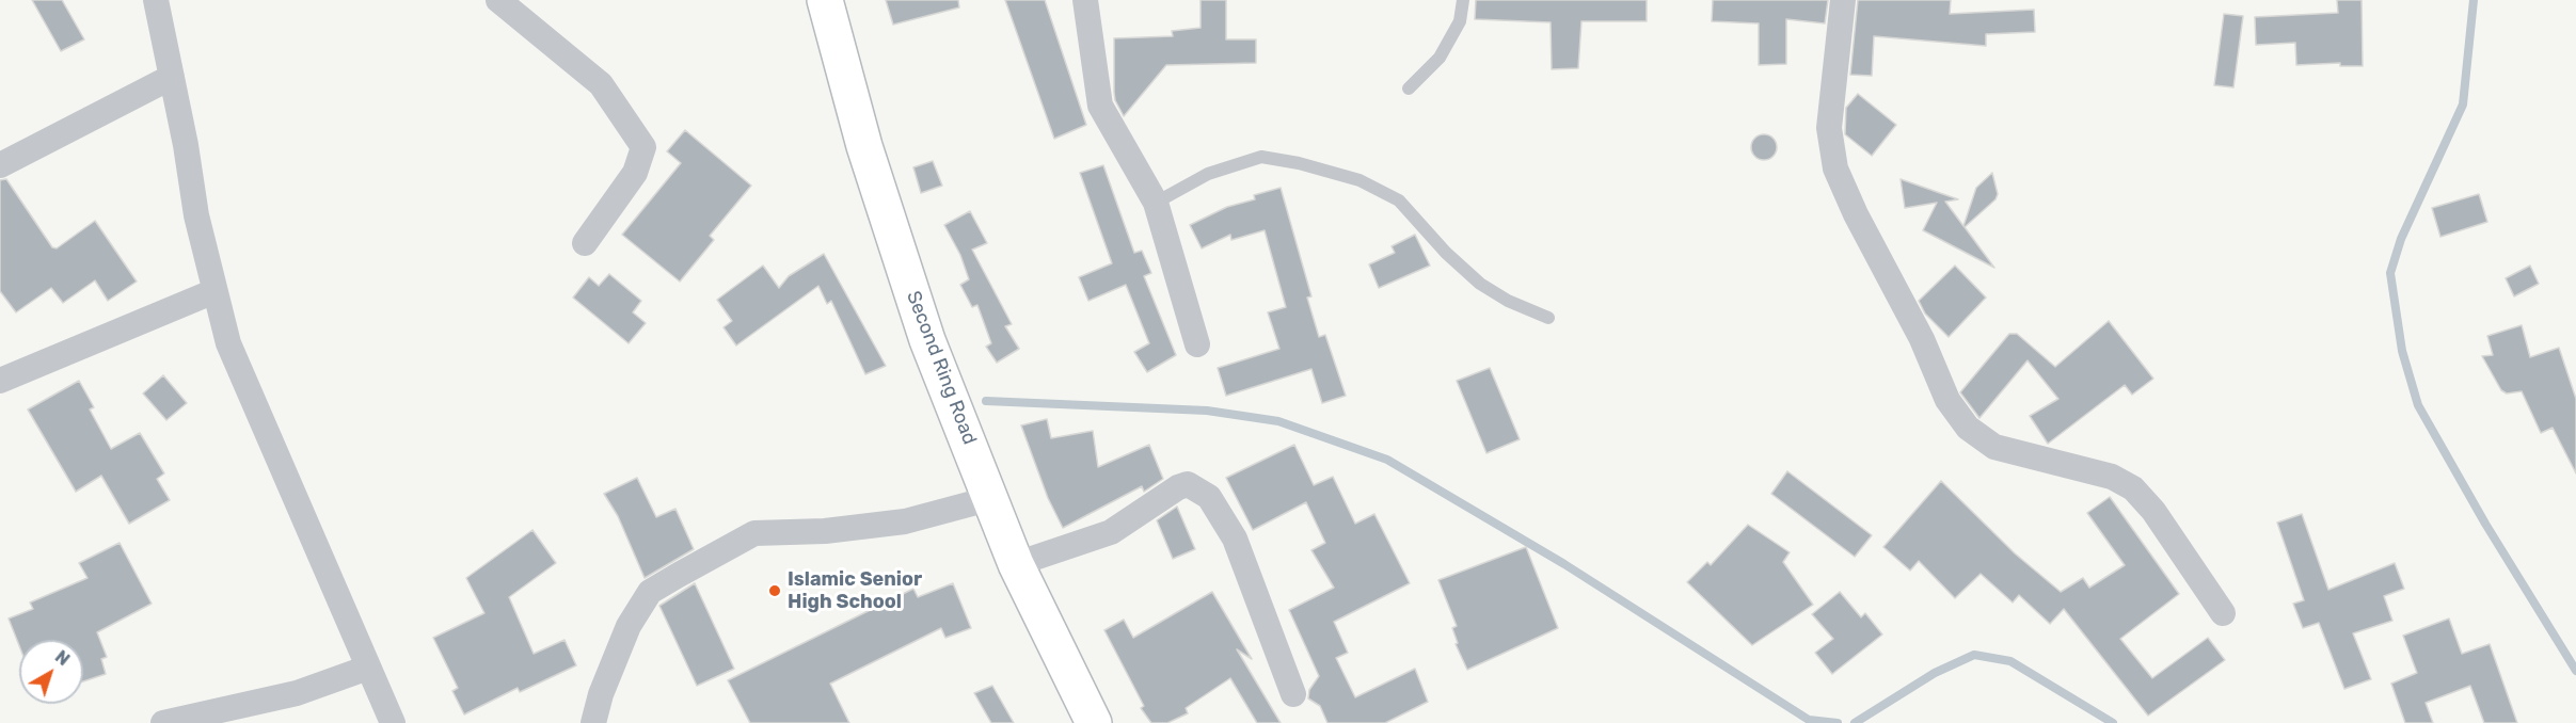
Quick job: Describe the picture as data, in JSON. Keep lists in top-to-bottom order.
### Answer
{
  "streets": {
    "main road": ["Second Ring Road"]
  },
  "places": ["Islamic Senior High School"],
  "north": "top right"
}
